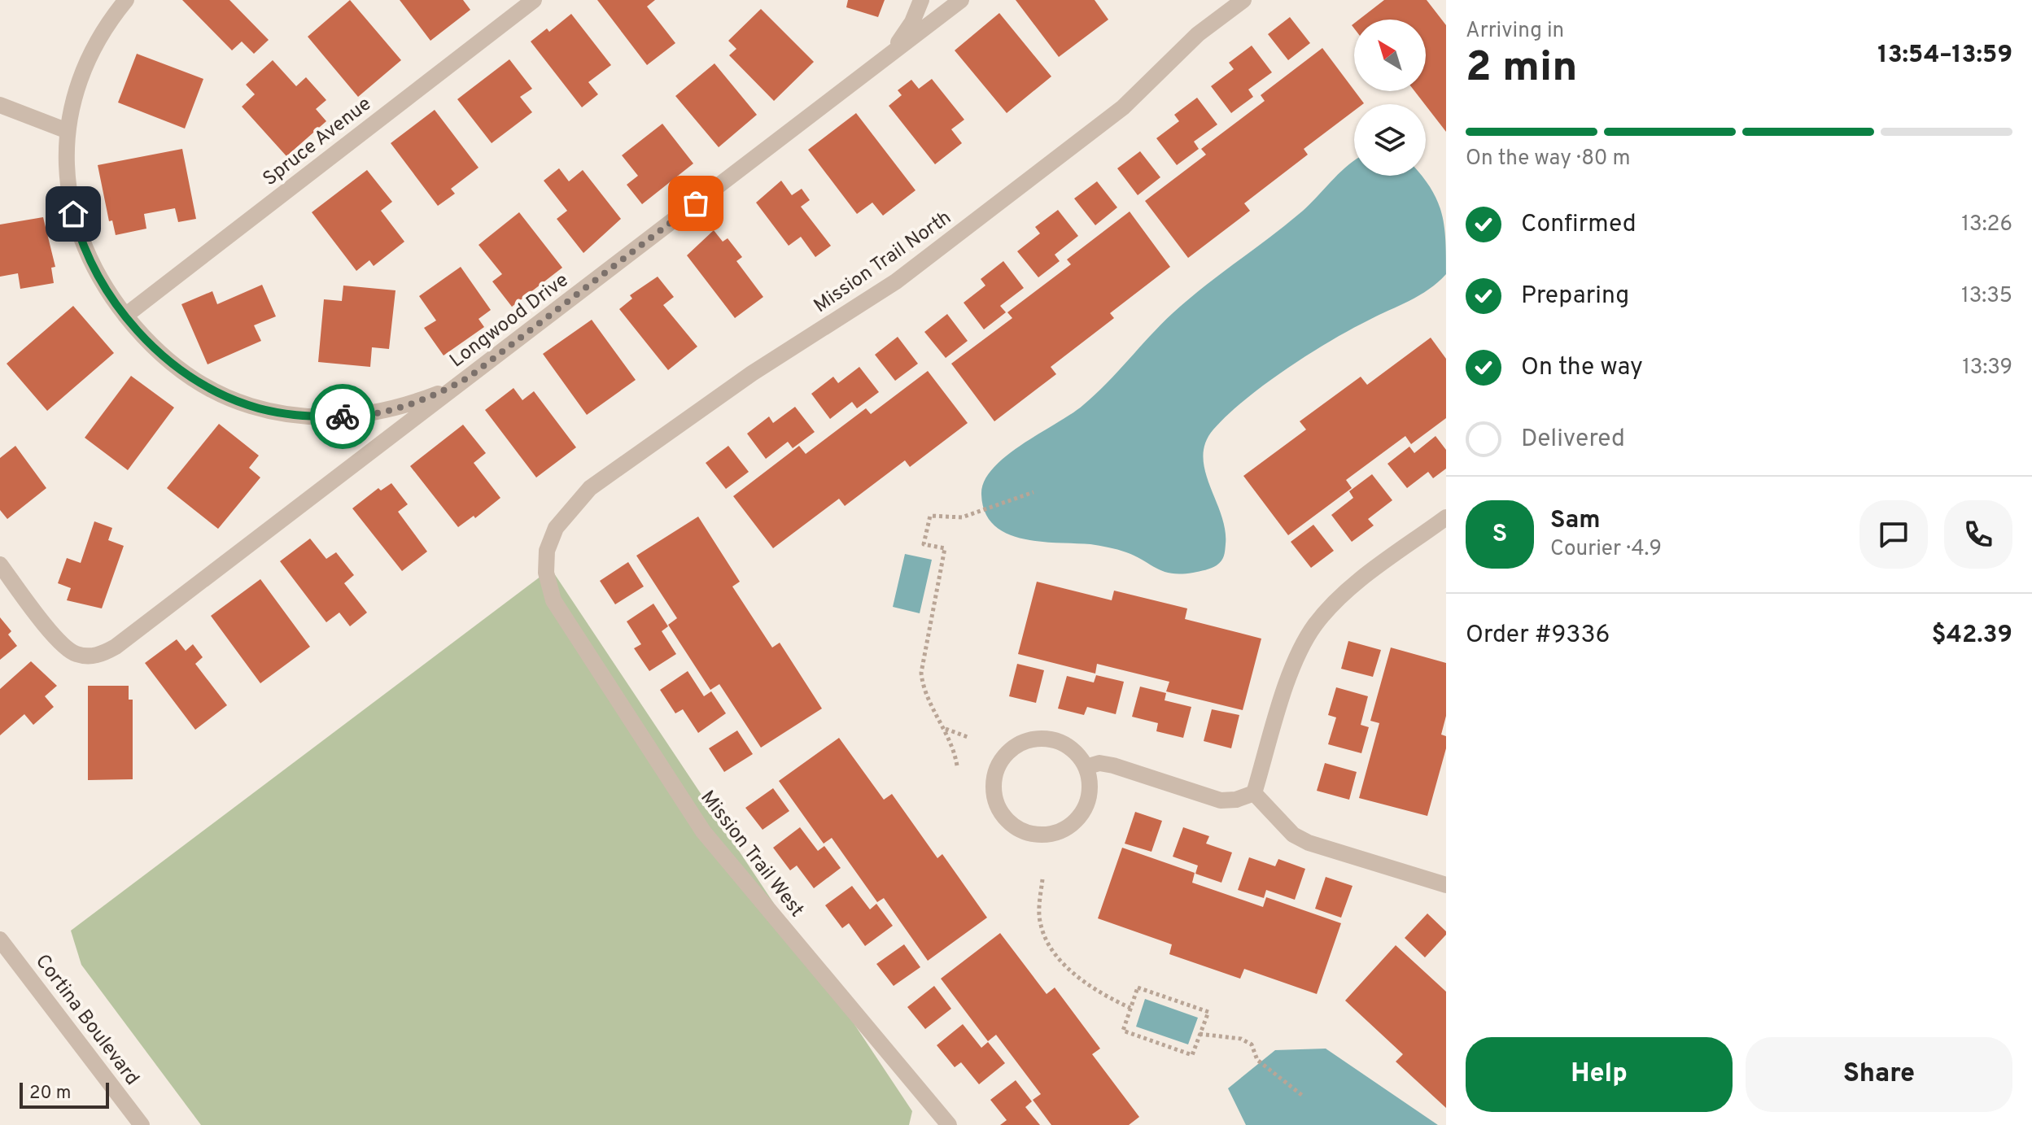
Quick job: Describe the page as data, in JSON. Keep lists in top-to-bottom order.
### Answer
{
  "streets": {
    "street": [
      "Spruce Avenue",
      "Mission Trail North",
      "Longwood Drive",
      "Mission Trail West",
      "Cortina Boulevard"
    ]
  },
  "crossings": [
    ["Mission Trail North", "Mission Trail West"]
  ],
  "scale_bar": "20 m",
  "north": "top left",
  "page": {
    "heading": ["2 min", "Arriving in", "13:54–13:59"],
    "panel": [
      "Sam",
      "Courier · 4.9",
      "Order #9336",
      "$42.39"
    ],
    "bar": "On the way · 80 m",
    "list": [
      ["Confirmed", "13:26"],
      ["Preparing", "13:35"],
      ["On the way", "13:39"],
      "Delivered"
    ],
    "round": "S",
    "buttons": ["Help", "Share"],
    "scale": "20 m"
  }
}
